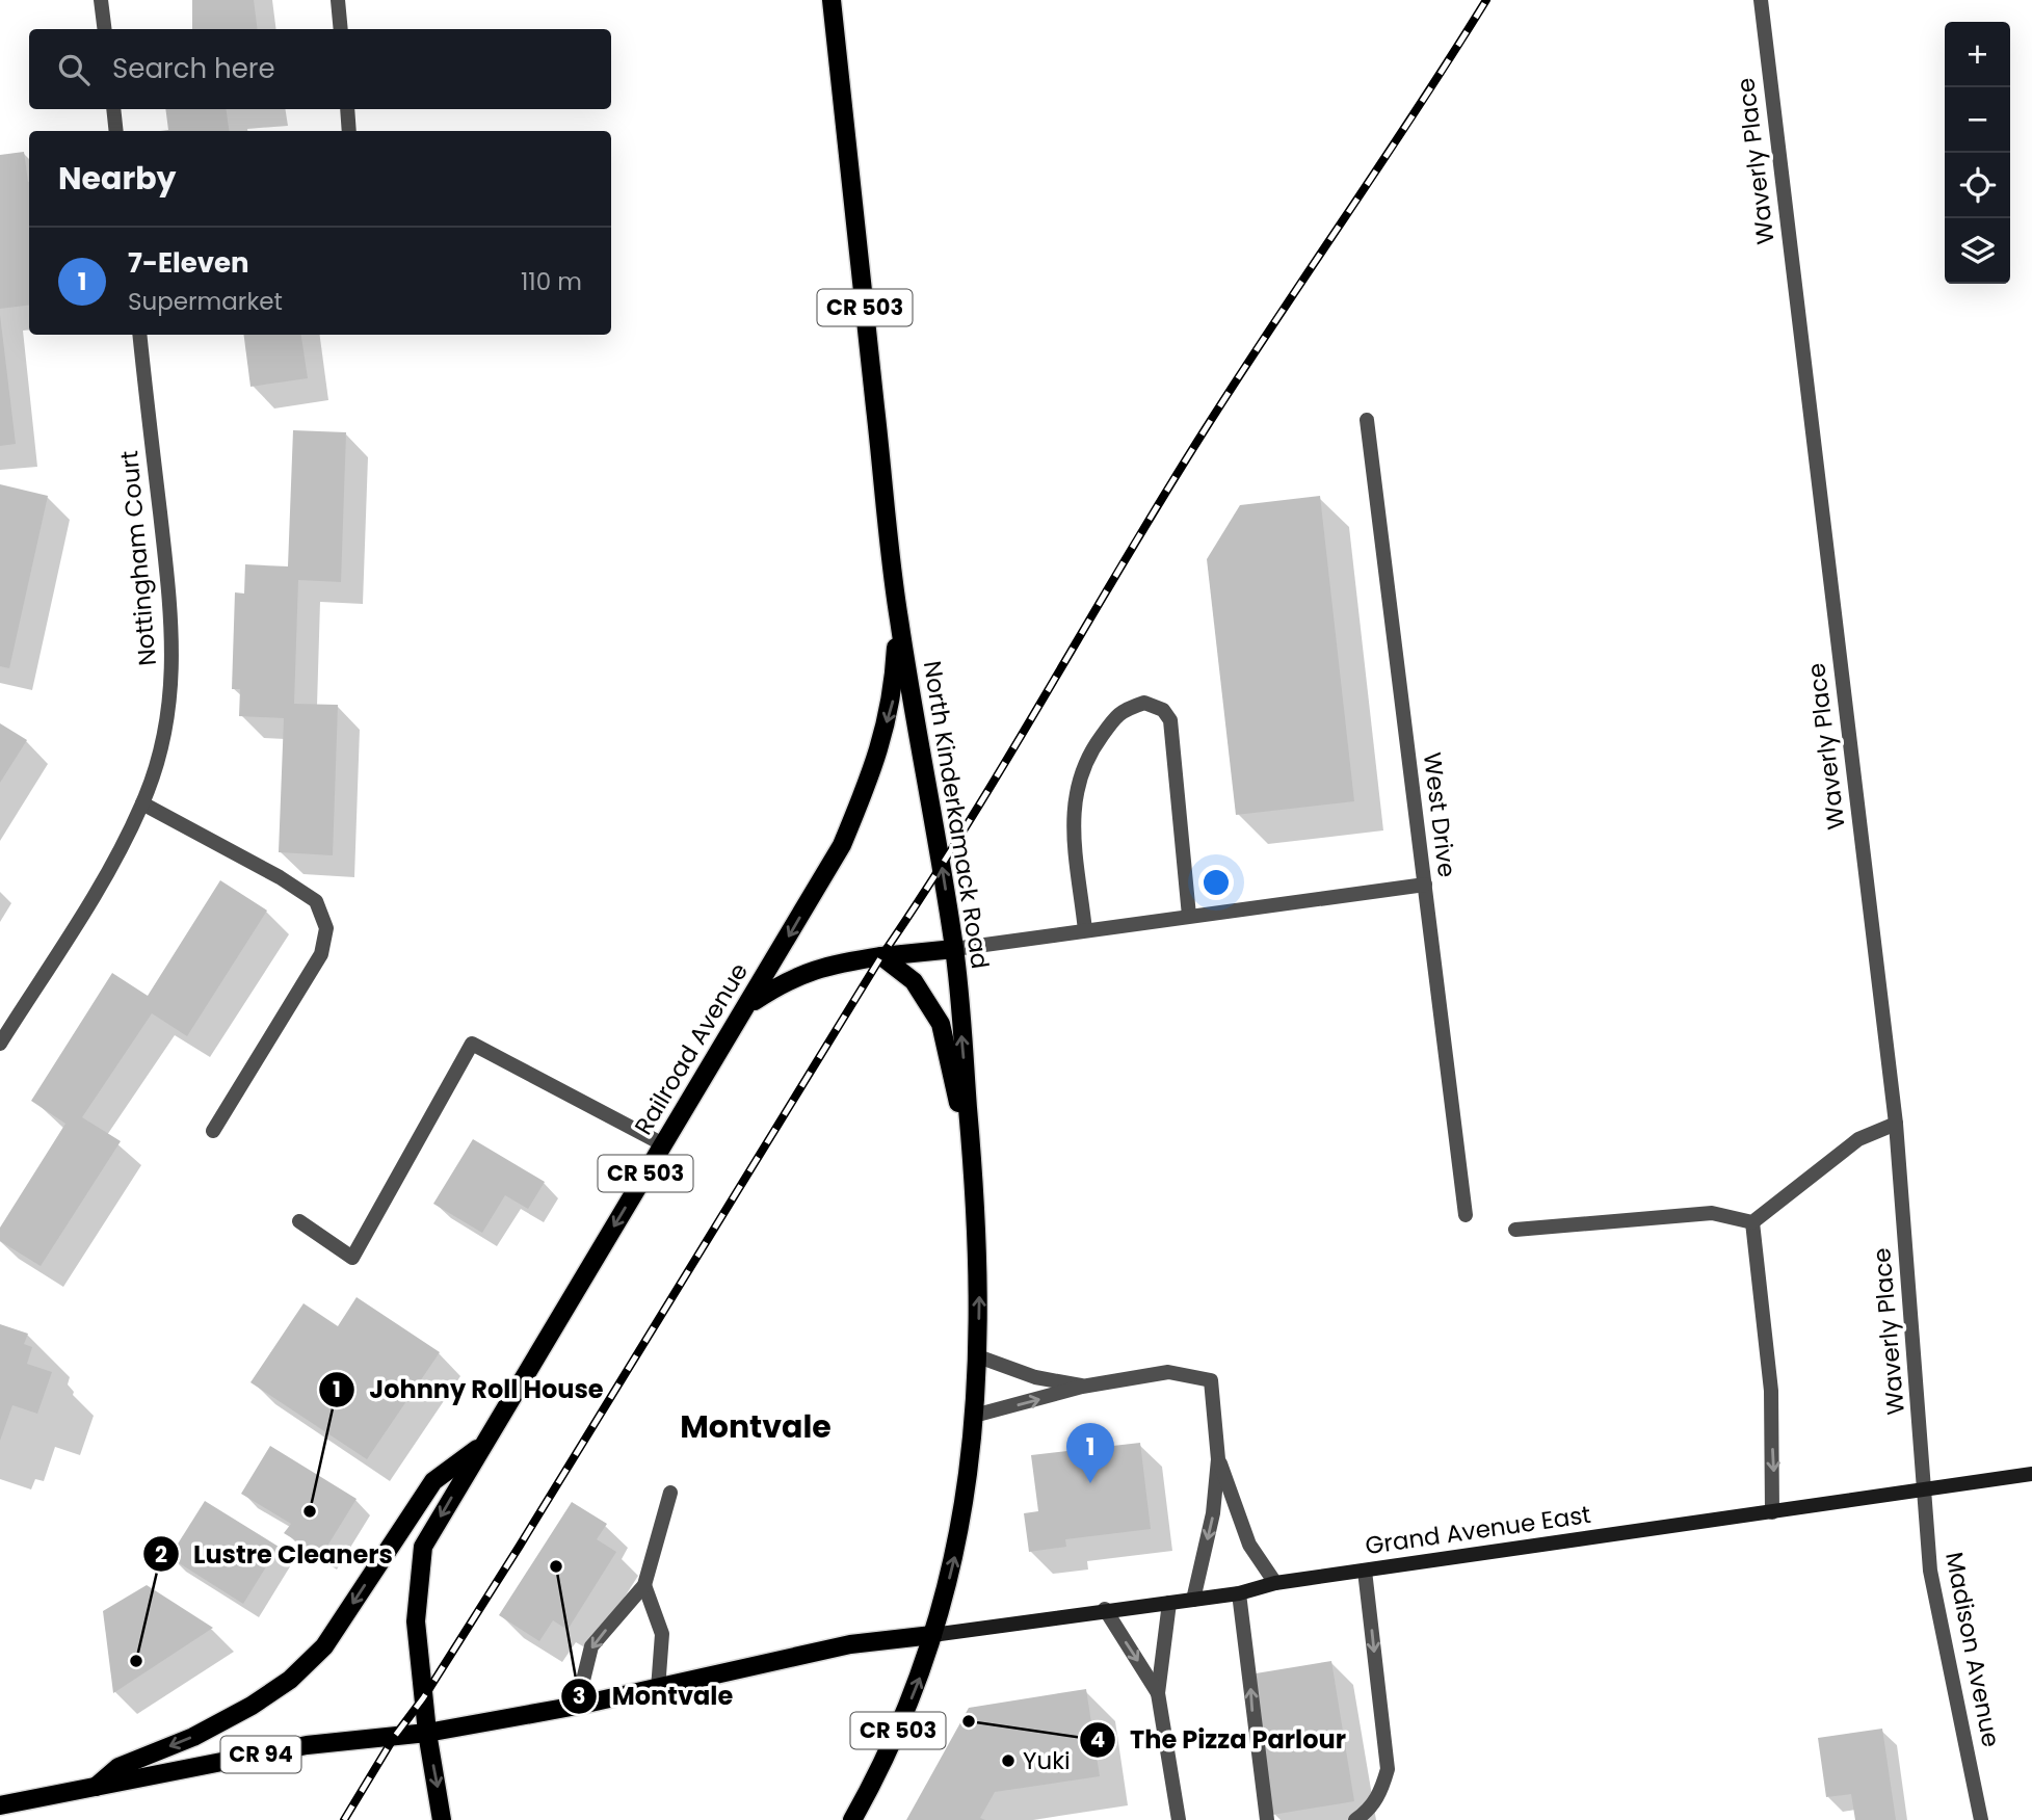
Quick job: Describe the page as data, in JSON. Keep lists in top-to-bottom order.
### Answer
{
  "streets": {
    "main road": [
      "CR 503",
      "North Kinderkamack Road",
      "Railroad Avenue",
      "Grand Avenue East",
      "CR 94"
    ],
    "street": [
      "Waverly Place",
      "Nottingham Court",
      "West Drive",
      "Madison Avenue"
    ]
  },
  "crossings": [
    ["Waverly Place", "Grand Avenue East"],
    ["Waverly Place", "Madison Avenue"],
    ["CR 503", "North Kinderkamack Road"],
    ["CR 503", "Railroad Avenue"],
    ["CR 503", "Grand Avenue East"],
    ["CR 503", "CR 94"],
    ["North Kinderkamack Road", "Railroad Avenue"],
    ["North Kinderkamack Road", "Grand Avenue East"],
    ["North Kinderkamack Road", "CR 94"],
    ["Railroad Avenue", "CR 94"],
    ["Grand Avenue East", "Madison Avenue"],
    ["Grand Avenue East", "CR 94"]
  ],
  "one_way": ["North Kinderkamack Road", "Railroad Avenue"],
  "districts": ["Montvale"],
  "places": [
    "Johnny Roll House",
    "Montvale",
    "Lustre Cleaners",
    "The Pizza Parlour",
    "Yuki"
  ],
  "page": {
    "map_buttons": ["+", "−"],
    "search": "Search here",
    "heading": "Nearby",
    "list": [
      {
        "mark": "1",
        "name": "7-Eleven",
        "note": "Supermarket",
        "value": "110 m"
      }
    ],
    "pins": "1"
  }
}
